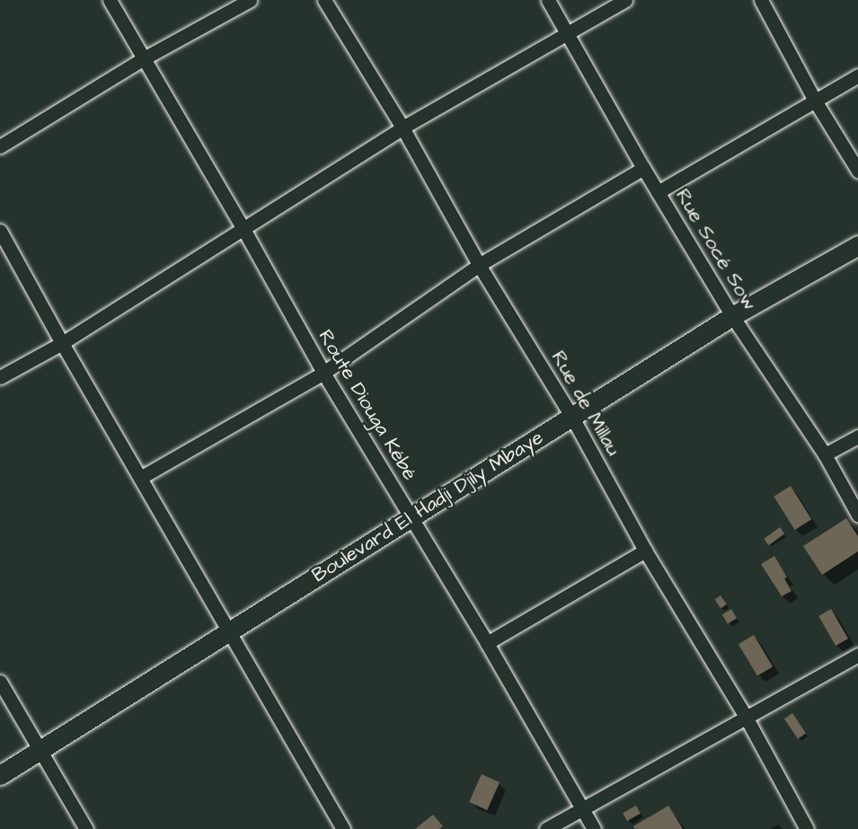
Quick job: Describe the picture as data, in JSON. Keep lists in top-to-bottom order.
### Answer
{
  "streets": {
    "main road": ["Boulevard El Hadji Djily Mbaye"],
    "street": ["Rue Socé Sow", "Rue de Millau", "Route Diouga Kébé"]
  },
  "crossings": [
    ["Rue Socé Sow", "Boulevard El Hadji Djily Mbaye"],
    ["Rue de Millau", "Boulevard El Hadji Djily Mbaye"],
    ["Route Diouga Kébé", "Boulevard El Hadji Djily Mbaye"]
  ]
}
